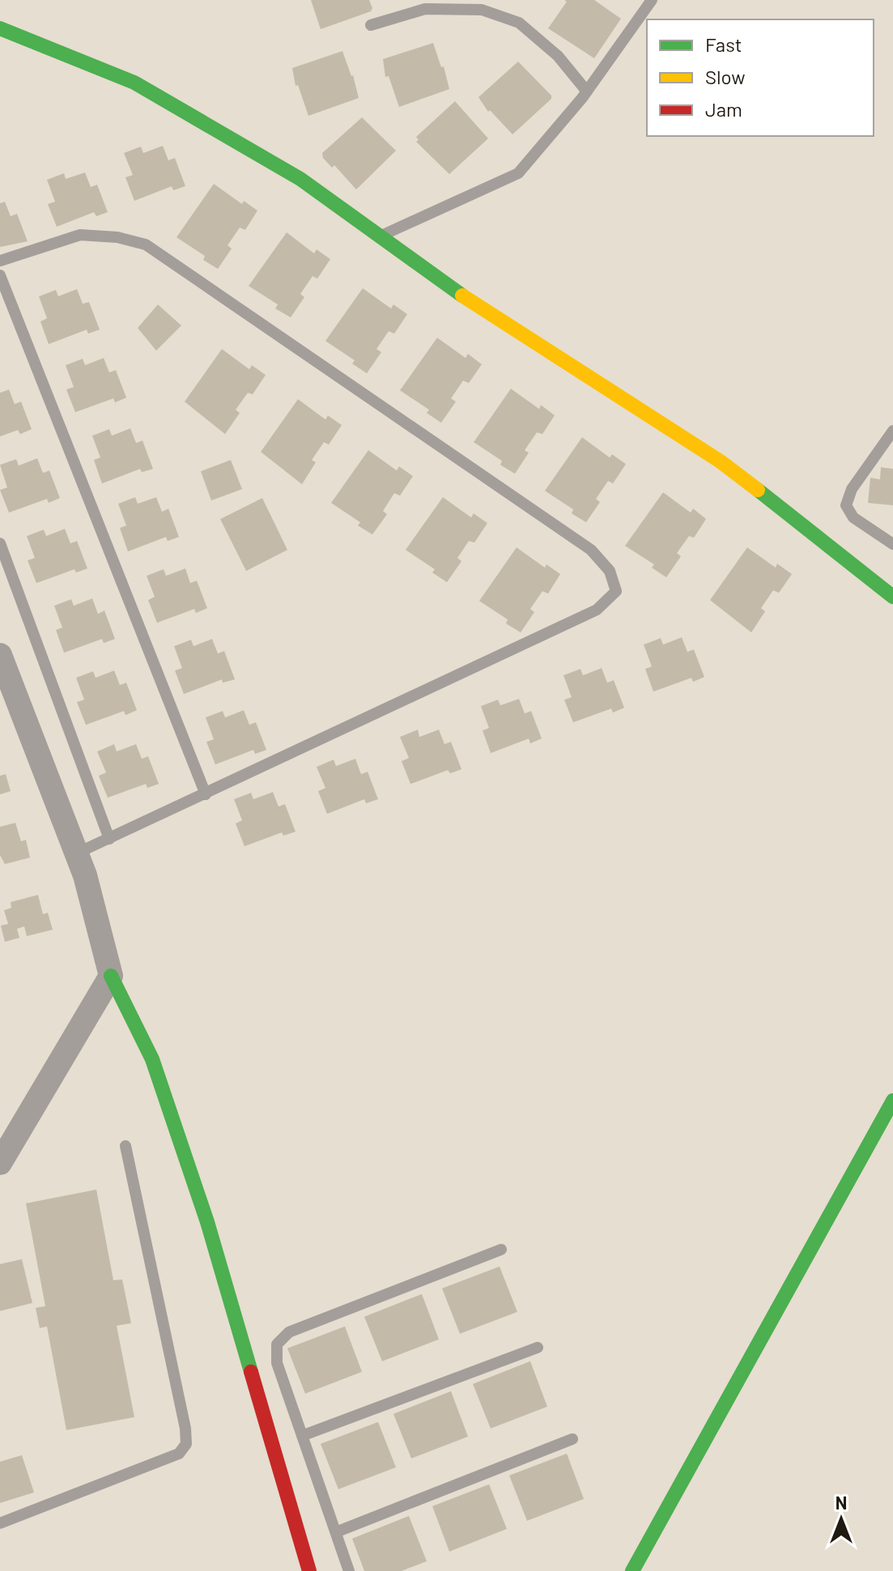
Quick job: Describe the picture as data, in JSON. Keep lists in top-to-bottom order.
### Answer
{
  "legend": ["Fast", "Slow", "Jam"],
  "north": "top"
}
